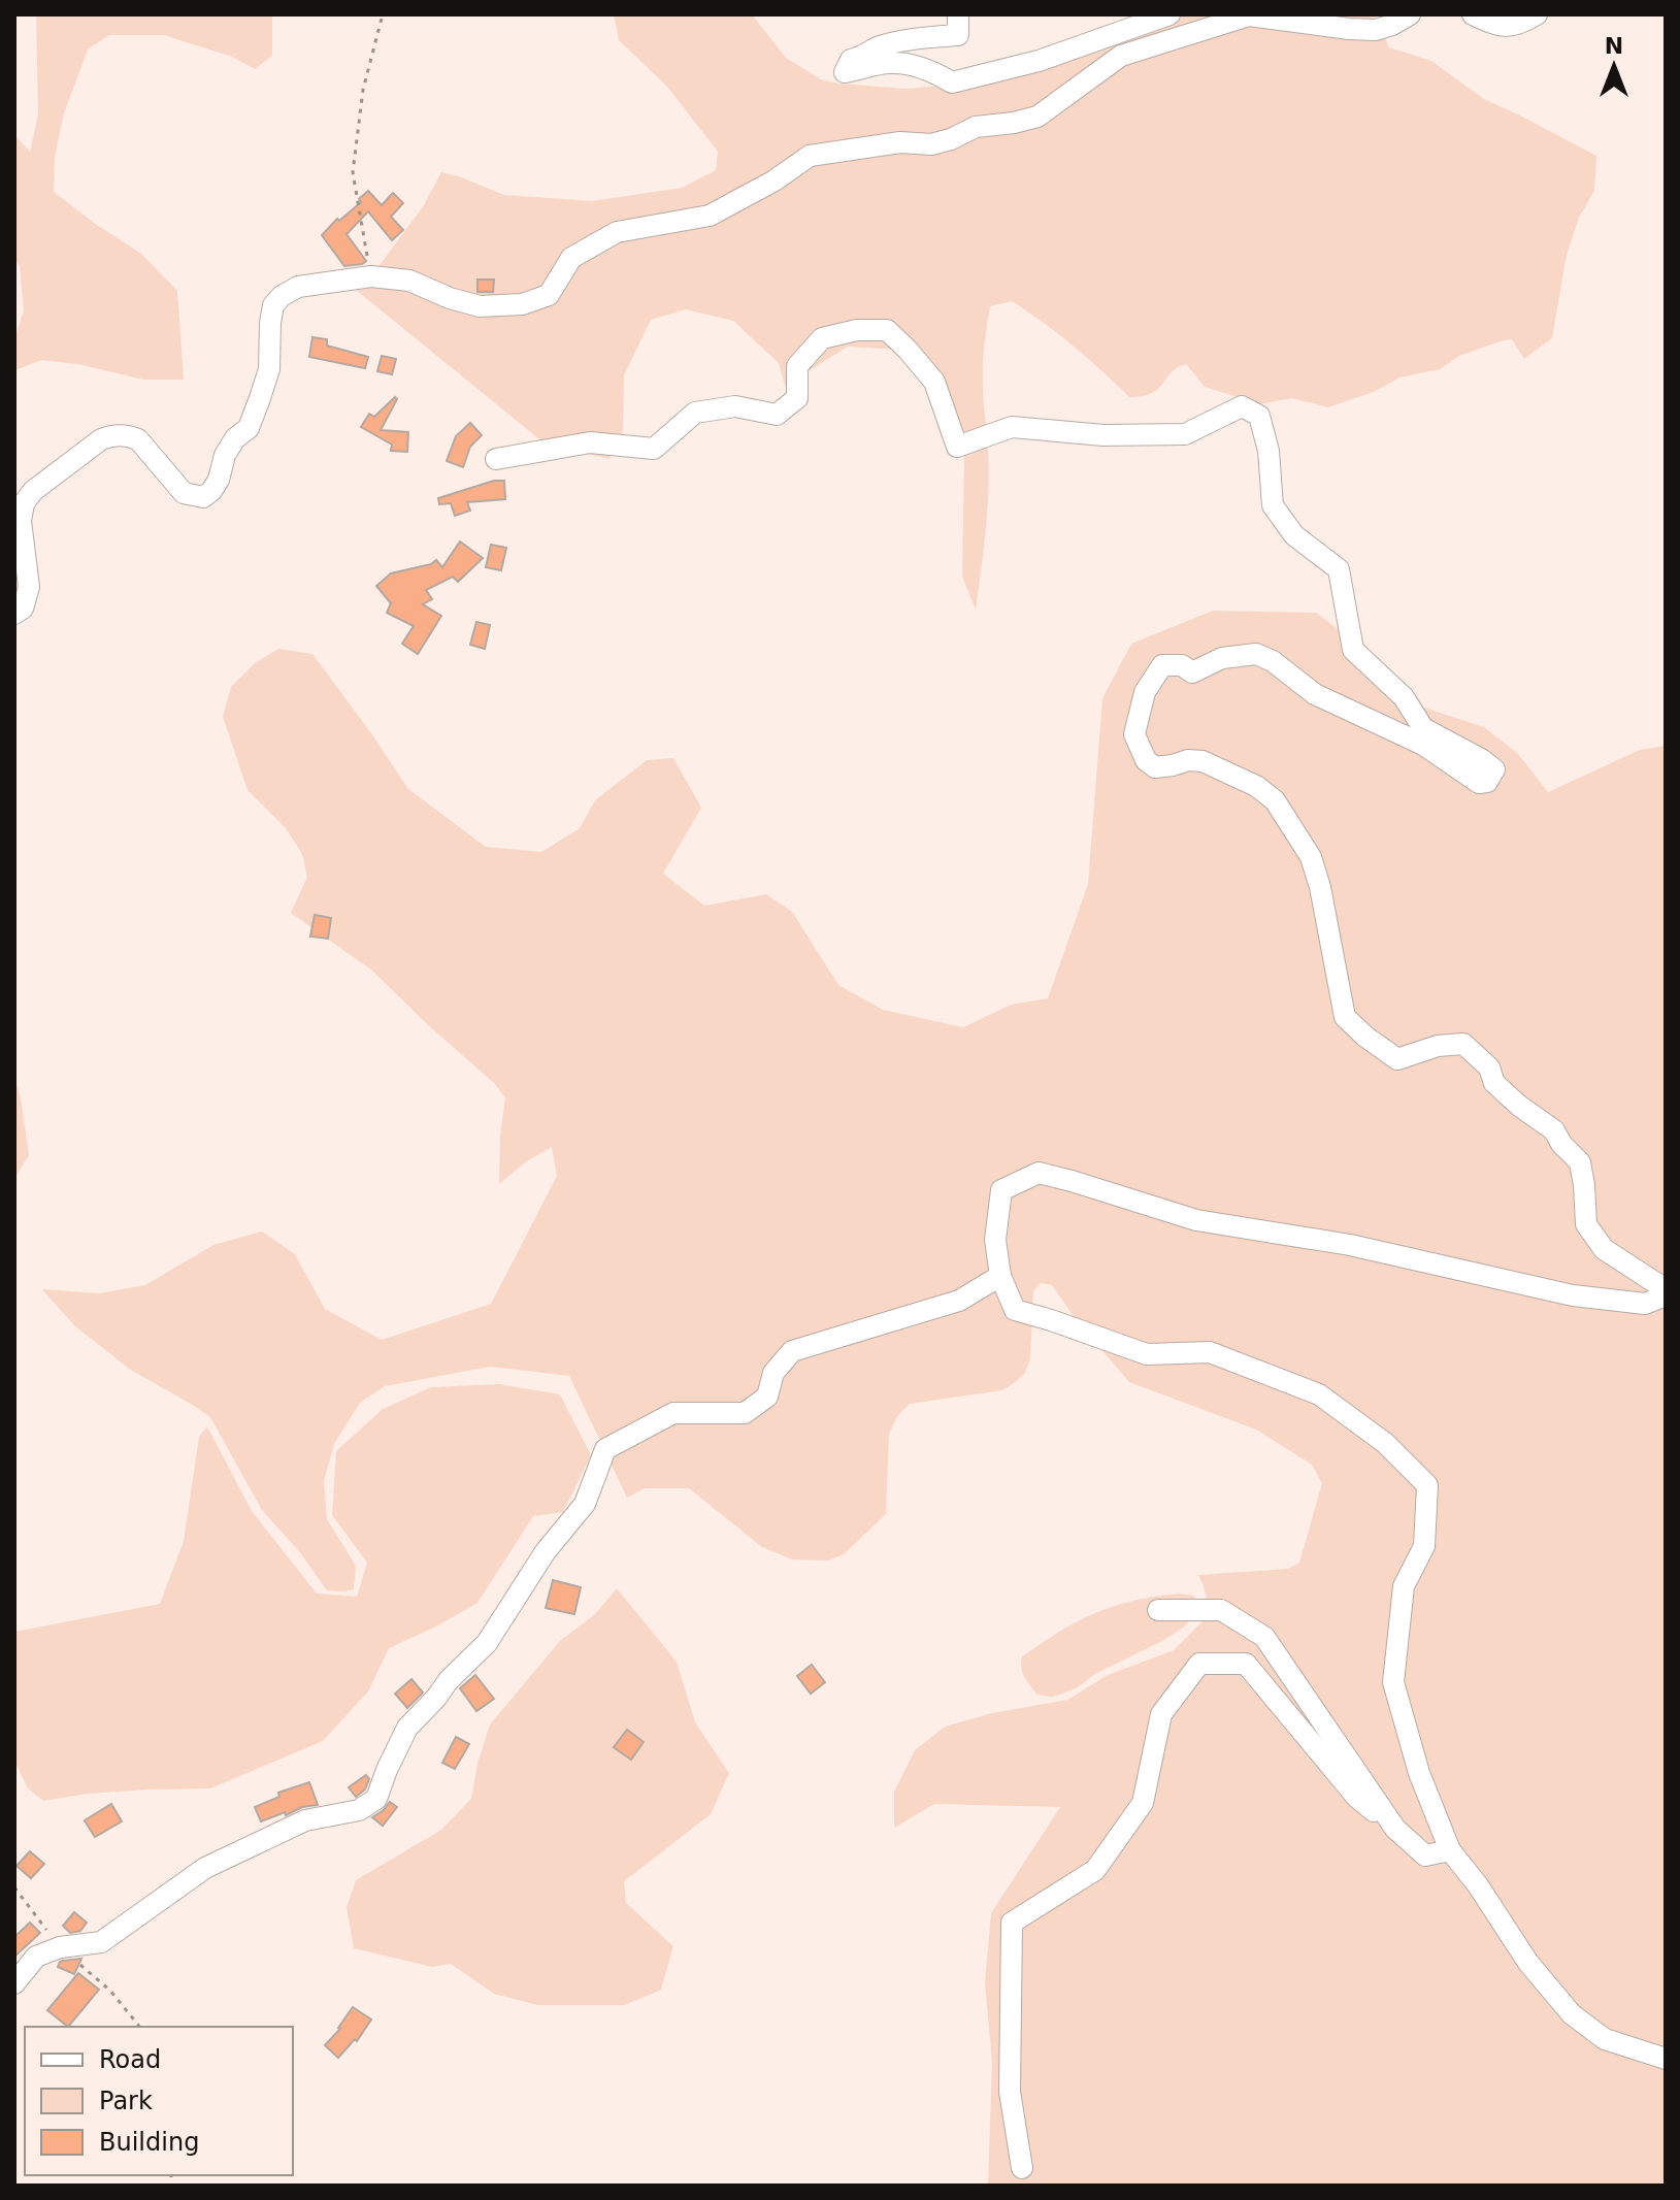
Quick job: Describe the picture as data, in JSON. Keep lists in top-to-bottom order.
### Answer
{
  "legend": ["Road", "Park", "Building"],
  "north": "top"
}
